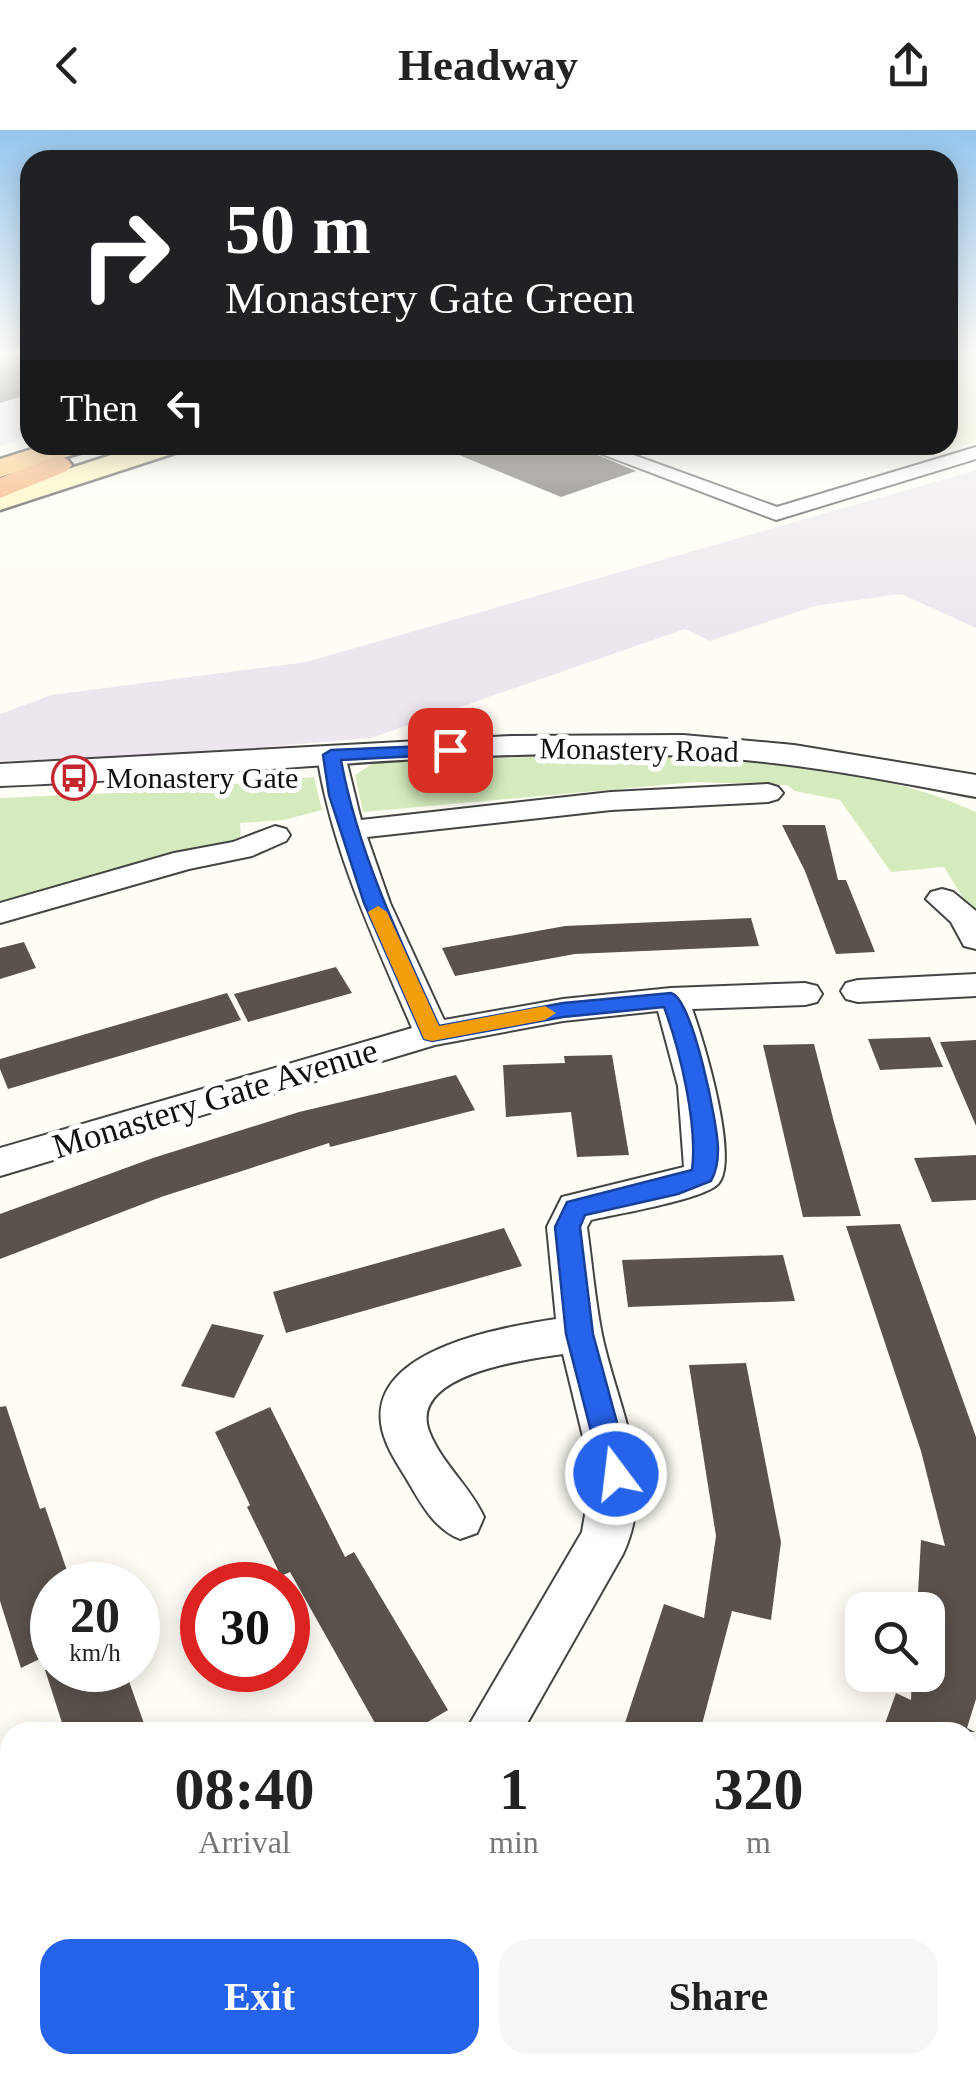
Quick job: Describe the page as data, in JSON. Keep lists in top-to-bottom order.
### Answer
{
  "streets": {
    "street": ["Monastery Road", "Monastery Gate Avenue"]
  },
  "crossings": [
    ["Monastery Road", "Monastery Gate Avenue"]
  ],
  "places": {
    "bus stop": ["Monastery Gate"]
  },
  "page": {
    "header": "Headway",
    "turn": ["50 m", "Monastery Gate Green"],
    "then": "Then",
    "speed": "20 km/h",
    "limit": "30",
    "eta": [
      "08:40",
      "Arrival",
      "1",
      "min",
      "320",
      "m"
    ],
    "buttons": ["Exit", "Share"]
  }
}
